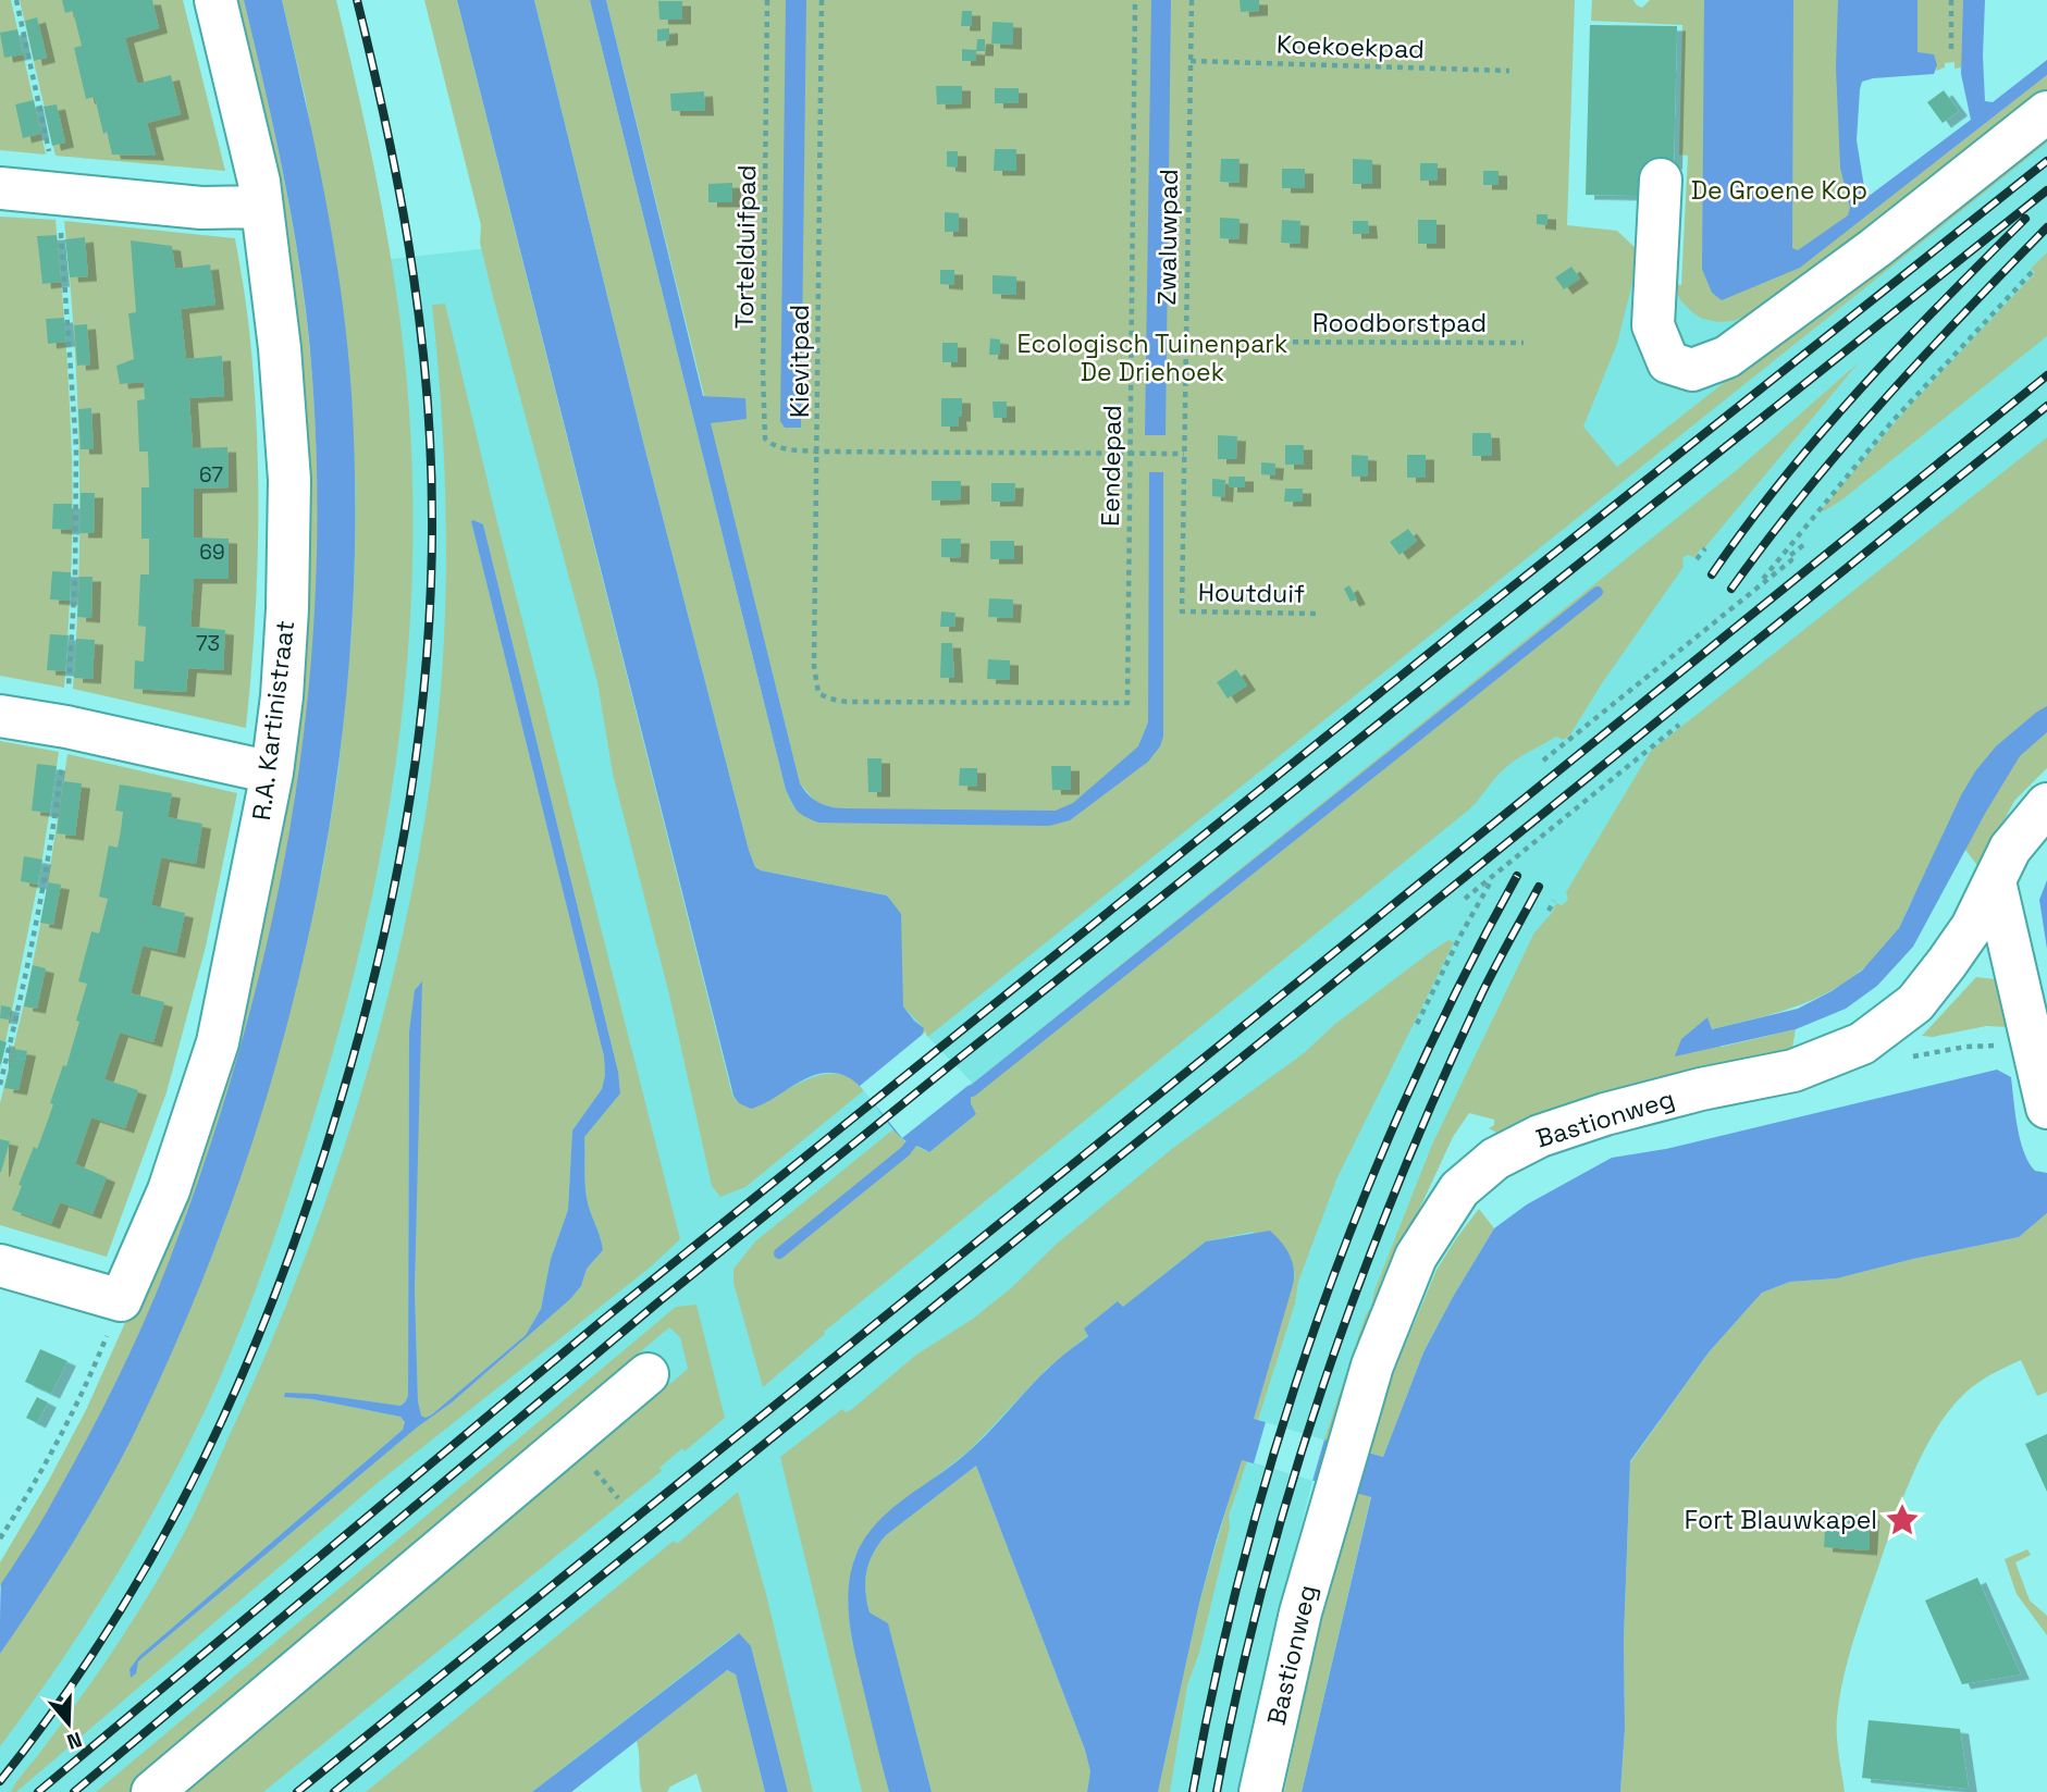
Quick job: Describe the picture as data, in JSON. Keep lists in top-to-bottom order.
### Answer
{
  "streets": {
    "street": ["R.A. Kartinistraat", "Bastionweg"],
    "path": [
      "Koekoekpad",
      "Zwaluwpad",
      "Tortelduifpad",
      "Roodborstpad",
      "Kievitpad",
      "Eendepad",
      "Houtduif"
    ]
  },
  "crossings": [
    ["Koekoekpad", "Zwaluwpad"],
    ["Zwaluwpad", "Roodborstpad"],
    ["Zwaluwpad", "Houtduif"],
    ["Tortelduifpad", "Kievitpad"],
    ["Kievitpad", "Eendepad"]
  ],
  "parks": ["De Groene Kop", "Ecologisch Tuinenpark De Driehoek"],
  "places": {
    "place": ["Fort Blauwkapel"]
  },
  "house_numbers": ["67", "69", "73"],
  "north": "bottom"
}
